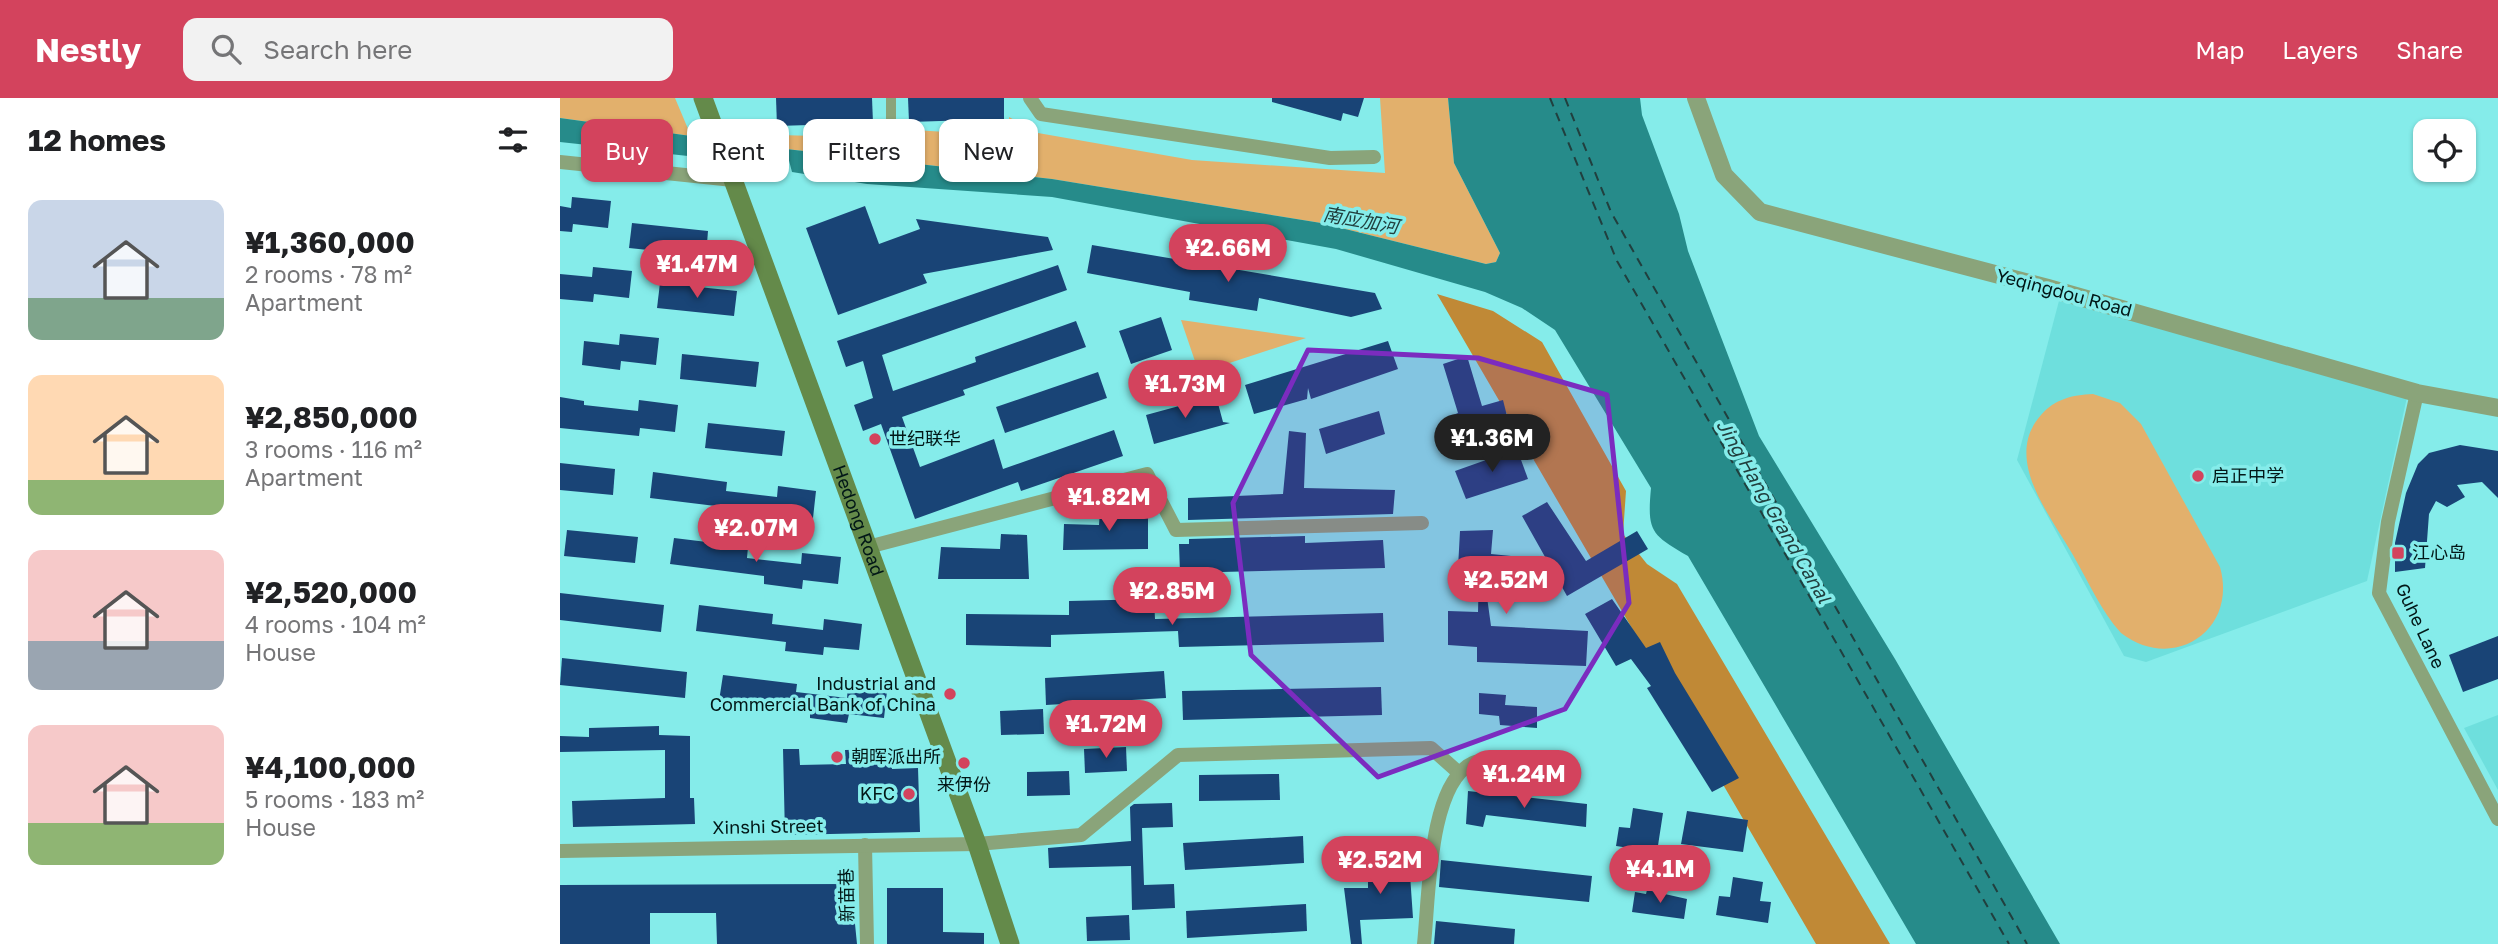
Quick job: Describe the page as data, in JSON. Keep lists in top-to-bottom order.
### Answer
{
  "streets": {
    "main road": ["Hedong Road"],
    "street": [
      "Yeqingdou Road",
      "Guhe Lane",
      "Xinshi Street",
      "新苗巷"
    ]
  },
  "crossings": [
    ["Yeqingdou Road", "Guhe Lane"],
    ["Hedong Road", "Xinshi Street"],
    ["Xinshi Street", "新苗巷"]
  ],
  "water": ["南应加河", "Jing Hang Grand Canal"],
  "places": {
    "other": [
      "世纪联华",
      "启正中学",
      "Industrial and Commercial Bank of China",
      "朝晖派出所",
      "来伊份",
      "KFC"
    ],
    "transit": ["江心岛"]
  },
  "page": {
    "header": "Nestly",
    "search": "Search here",
    "nav": ["Map", "Layers", "Share"],
    "heading": "12 homes",
    "chip": [
      "Buy",
      "Rent",
      "Filters",
      "New"
    ],
    "list": [
      {
        "name": "¥1,360,000",
        "note": "2 rooms · 78 m² · Apartment"
      },
      {
        "name": "¥2,850,000",
        "note": "3 rooms · 116 m² · Apartment"
      },
      {
        "name": "¥2,520,000",
        "note": "4 rooms · 104 m² · House"
      },
      {
        "name": "¥4,100,000",
        "note": "5 rooms · 183 m² · House"
      }
    ],
    "price": [
      "¥2.66M",
      "¥1.47M",
      "¥1.73M",
      "¥1.36M",
      "¥1.82M",
      "¥2.07M",
      "¥2.52M",
      "¥2.85M",
      "¥1.72M",
      "¥1.24M",
      "¥2.52M",
      "¥4.1M"
    ]
  }
}
